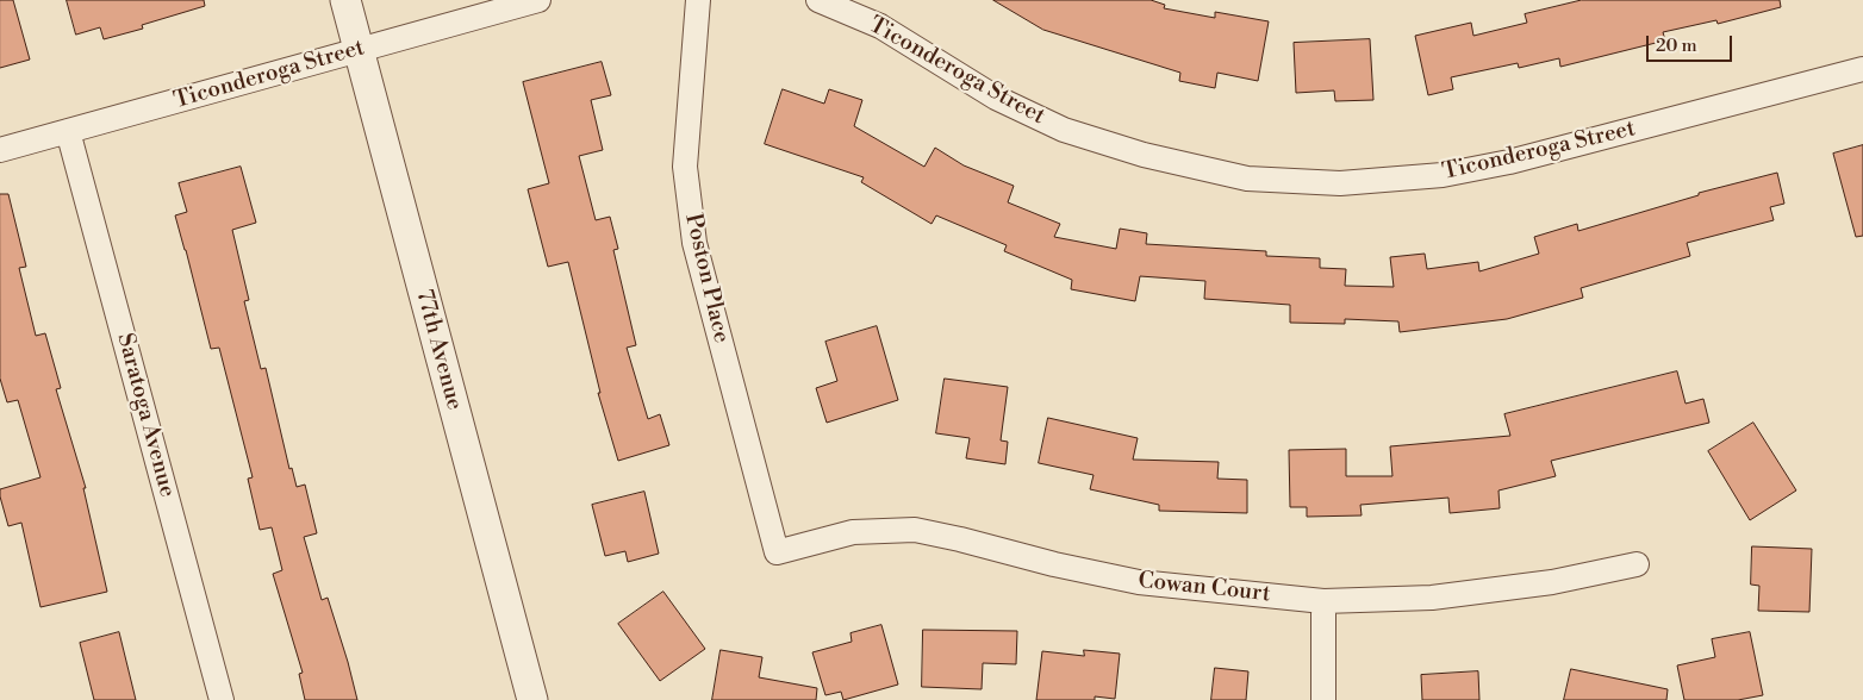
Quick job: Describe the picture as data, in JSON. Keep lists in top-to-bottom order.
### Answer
{
  "streets": {
    "street": [
      "Ticonderoga Street",
      "Poston Place",
      "77th Avenue",
      "Saratoga Avenue",
      "Cowan Court"
    ]
  },
  "crossings": [
    ["Ticonderoga Street", "77th Avenue"],
    ["Ticonderoga Street", "Saratoga Avenue"],
    ["Poston Place", "Cowan Court"]
  ],
  "scale_bar": "20 m"
}
